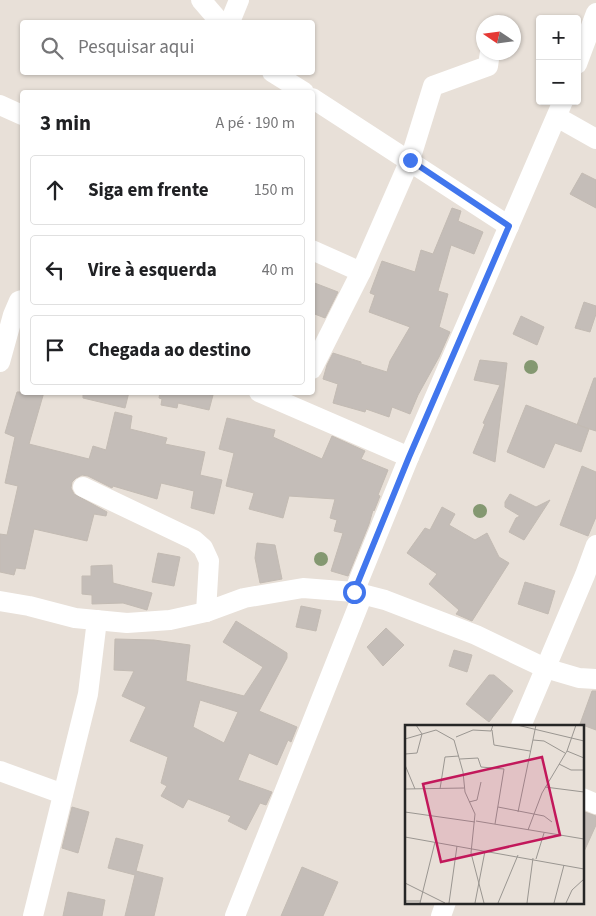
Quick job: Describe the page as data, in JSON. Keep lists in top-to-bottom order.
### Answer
{
  "north": "left",
  "page": {
    "map_buttons": ["+", "−"],
    "search": "Pesquisar aqui",
    "heading": ["3 min", "A pé · 190 m"],
    "list": [
      ["Siga em frente", "150 m"],
      ["Vire à esquerda", "40 m"],
      "Chegada ao destino"
    ]
  }
}
